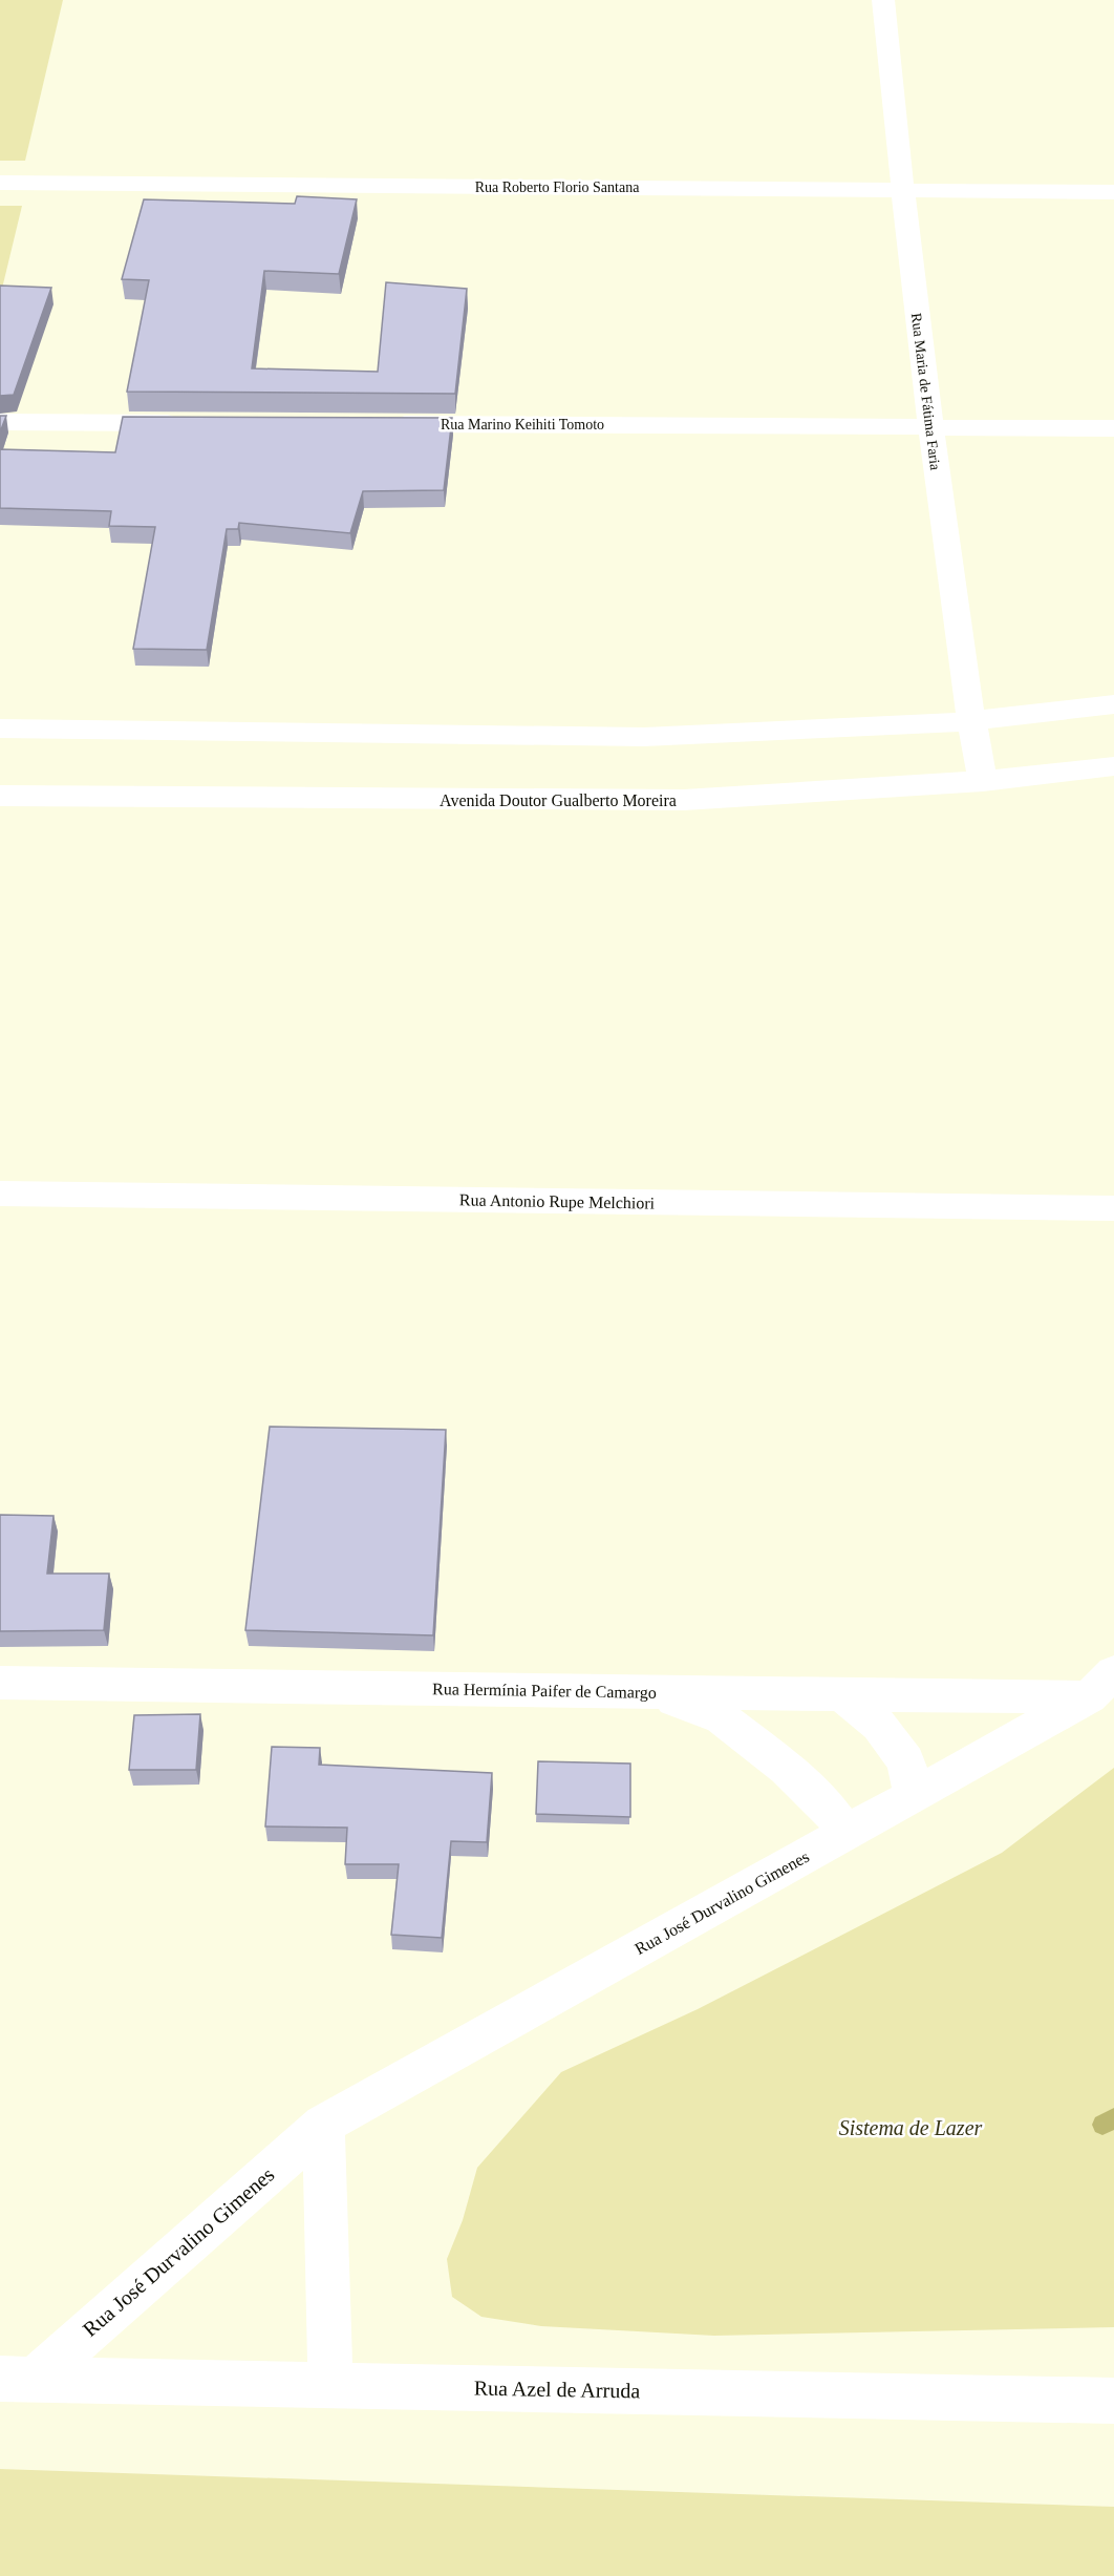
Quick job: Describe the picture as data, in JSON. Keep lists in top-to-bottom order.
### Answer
{
  "streets": {
    "street": [
      "Rua Roberto Florio Santana",
      "Rua Maria de Fátima Faria",
      "Rua Marino Keihiti Tomoto",
      "Avenida Doutor Gualberto Moreira",
      "Rua Antonio Rupe Melchiori",
      "Rua Hermínia Paifer de Camargo",
      "Rua José Durvalino Gimenes",
      "Rua Azel de Arruda"
    ]
  },
  "crossings": [
    ["Rua Roberto Florio Santana", "Rua Maria de Fátima Faria"],
    ["Rua Maria de Fátima Faria", "Rua Marino Keihiti Tomoto"],
    ["Rua Maria de Fátima Faria", "Avenida Doutor Gualberto Moreira"],
    ["Rua Hermínia Paifer de Camargo", "Rua José Durvalino Gimenes"],
    ["Rua José Durvalino Gimenes", "Rua Azel de Arruda"]
  ],
  "parks": ["Sistema de Lazer"]
}
